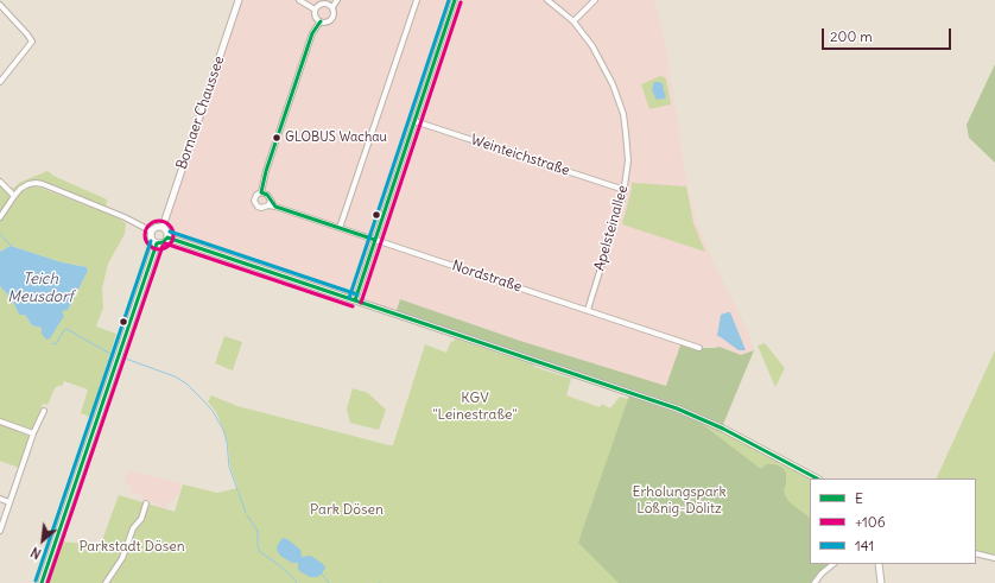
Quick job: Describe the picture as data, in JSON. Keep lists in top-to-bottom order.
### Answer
{
  "streets": {
    "main road": ["Bornaer Chaussee"],
    "street": ["Weinteichstraße", "Apelsteinallee", "Nordstraße"]
  },
  "crossings": [
    ["Weinteichstraße", "Apelsteinallee"],
    ["Apelsteinallee", "Nordstraße"]
  ],
  "water": ["Teich Meusdorf"],
  "parks": [
    "KGV \"Leinestraße\"",
    "Erholungspark Lößnig-Dölitz",
    "Park Dösen",
    "Parkstadt Dösen"
  ],
  "places": ["GLOBUS Wachau"],
  "lines": ["transit line E", "transit line 141", "transit line +106"],
  "legend": ["E", "+106", "141"],
  "scale_bar": "200 m",
  "north": "bottom left"
}
